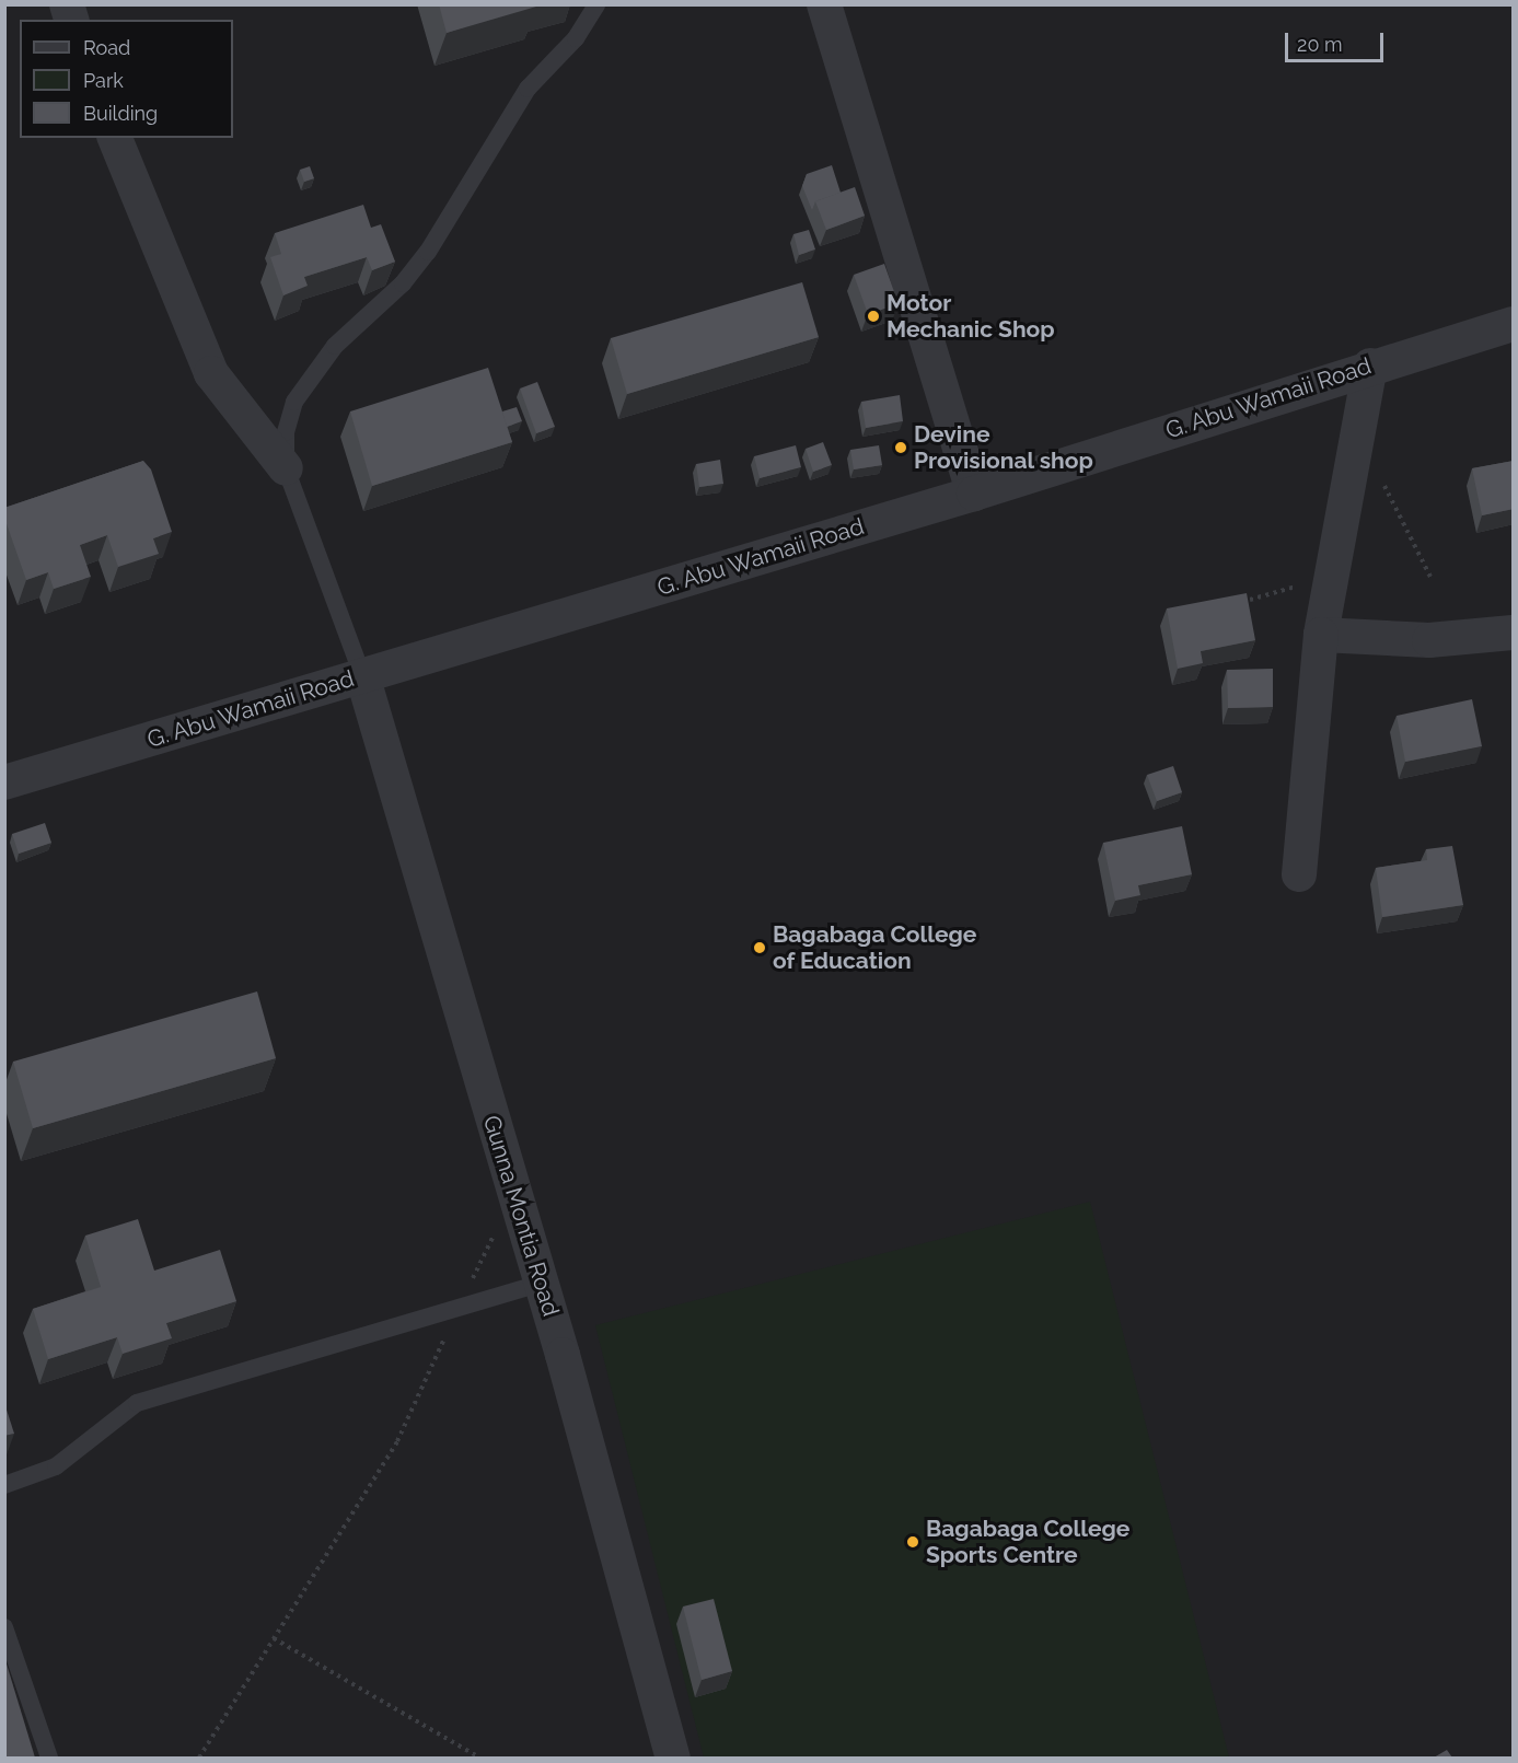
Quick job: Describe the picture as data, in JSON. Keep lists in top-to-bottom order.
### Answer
{
  "streets": {
    "street": ["G. Abu Wamaii Road", "Gunna Montia Road"]
  },
  "crossings": [
    ["G. Abu Wamaii Road", "Gunna Montia Road"]
  ],
  "places": [
    "Motor Mechanic Shop",
    "Devine Provisional shop",
    "Bagabaga College of Education",
    "Bagabaga College Sports Centre"
  ],
  "legend": ["Road", "Park", "Building"],
  "scale_bar": "20 m"
}
